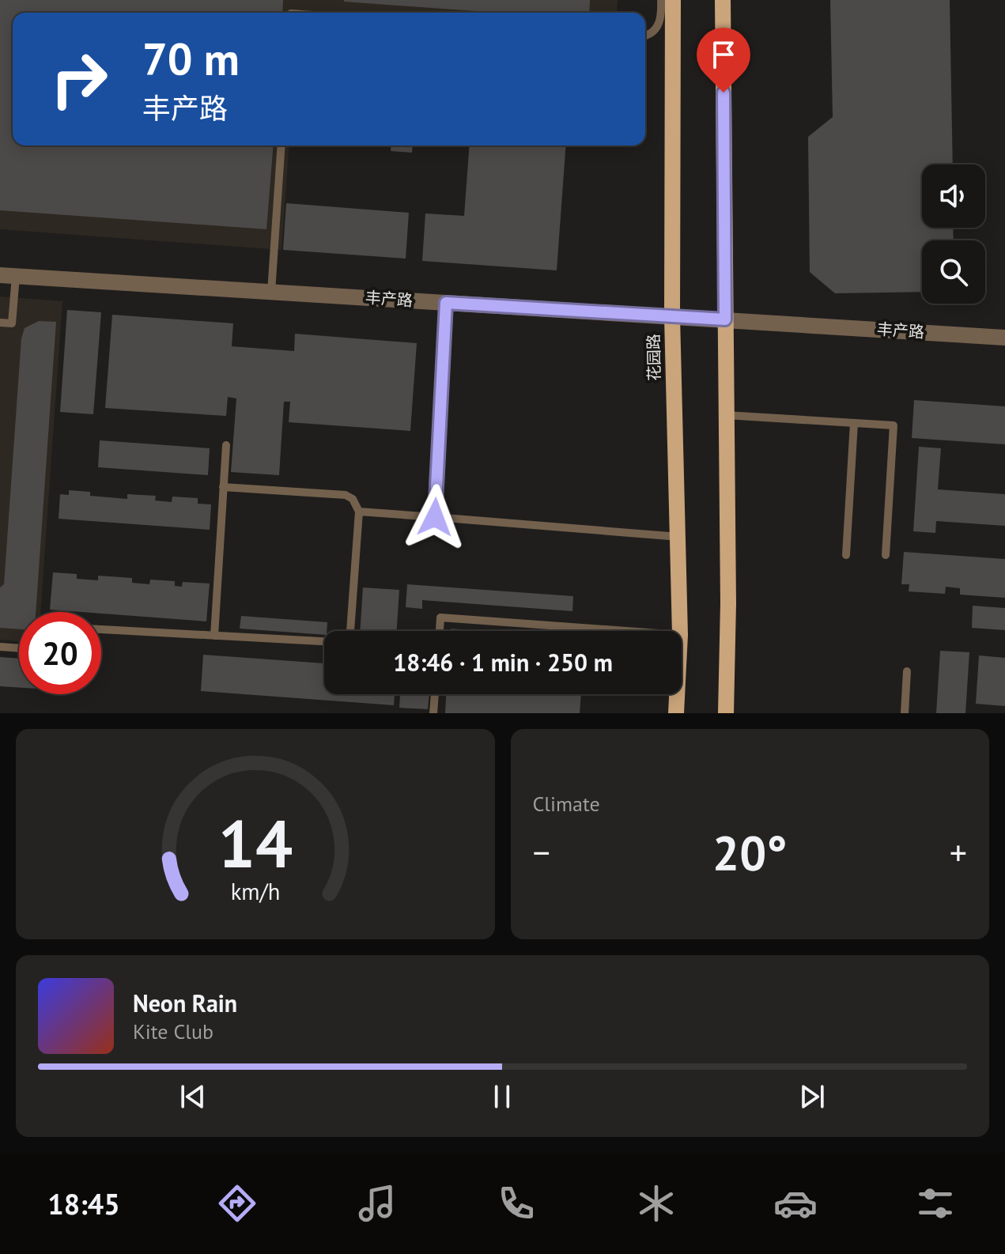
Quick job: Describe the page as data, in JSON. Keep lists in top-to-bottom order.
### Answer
{
  "streets": {
    "main road": ["花园路"],
    "street": ["丰产路"]
  },
  "crossings": [
    ["丰产路", "花园路"]
  ],
  "page": {
    "turn": ["70 m", "丰产路"],
    "limit": "20",
    "trip": "18:46 · 1 min · 250 m",
    "tile": "Climate",
    "heat": ["−", "20°", "+"],
    "song": ["Neon Rain", "Kite Club"],
    "tabs": "18:45",
    "gauge": ["14", "km/h"]
  }
}
